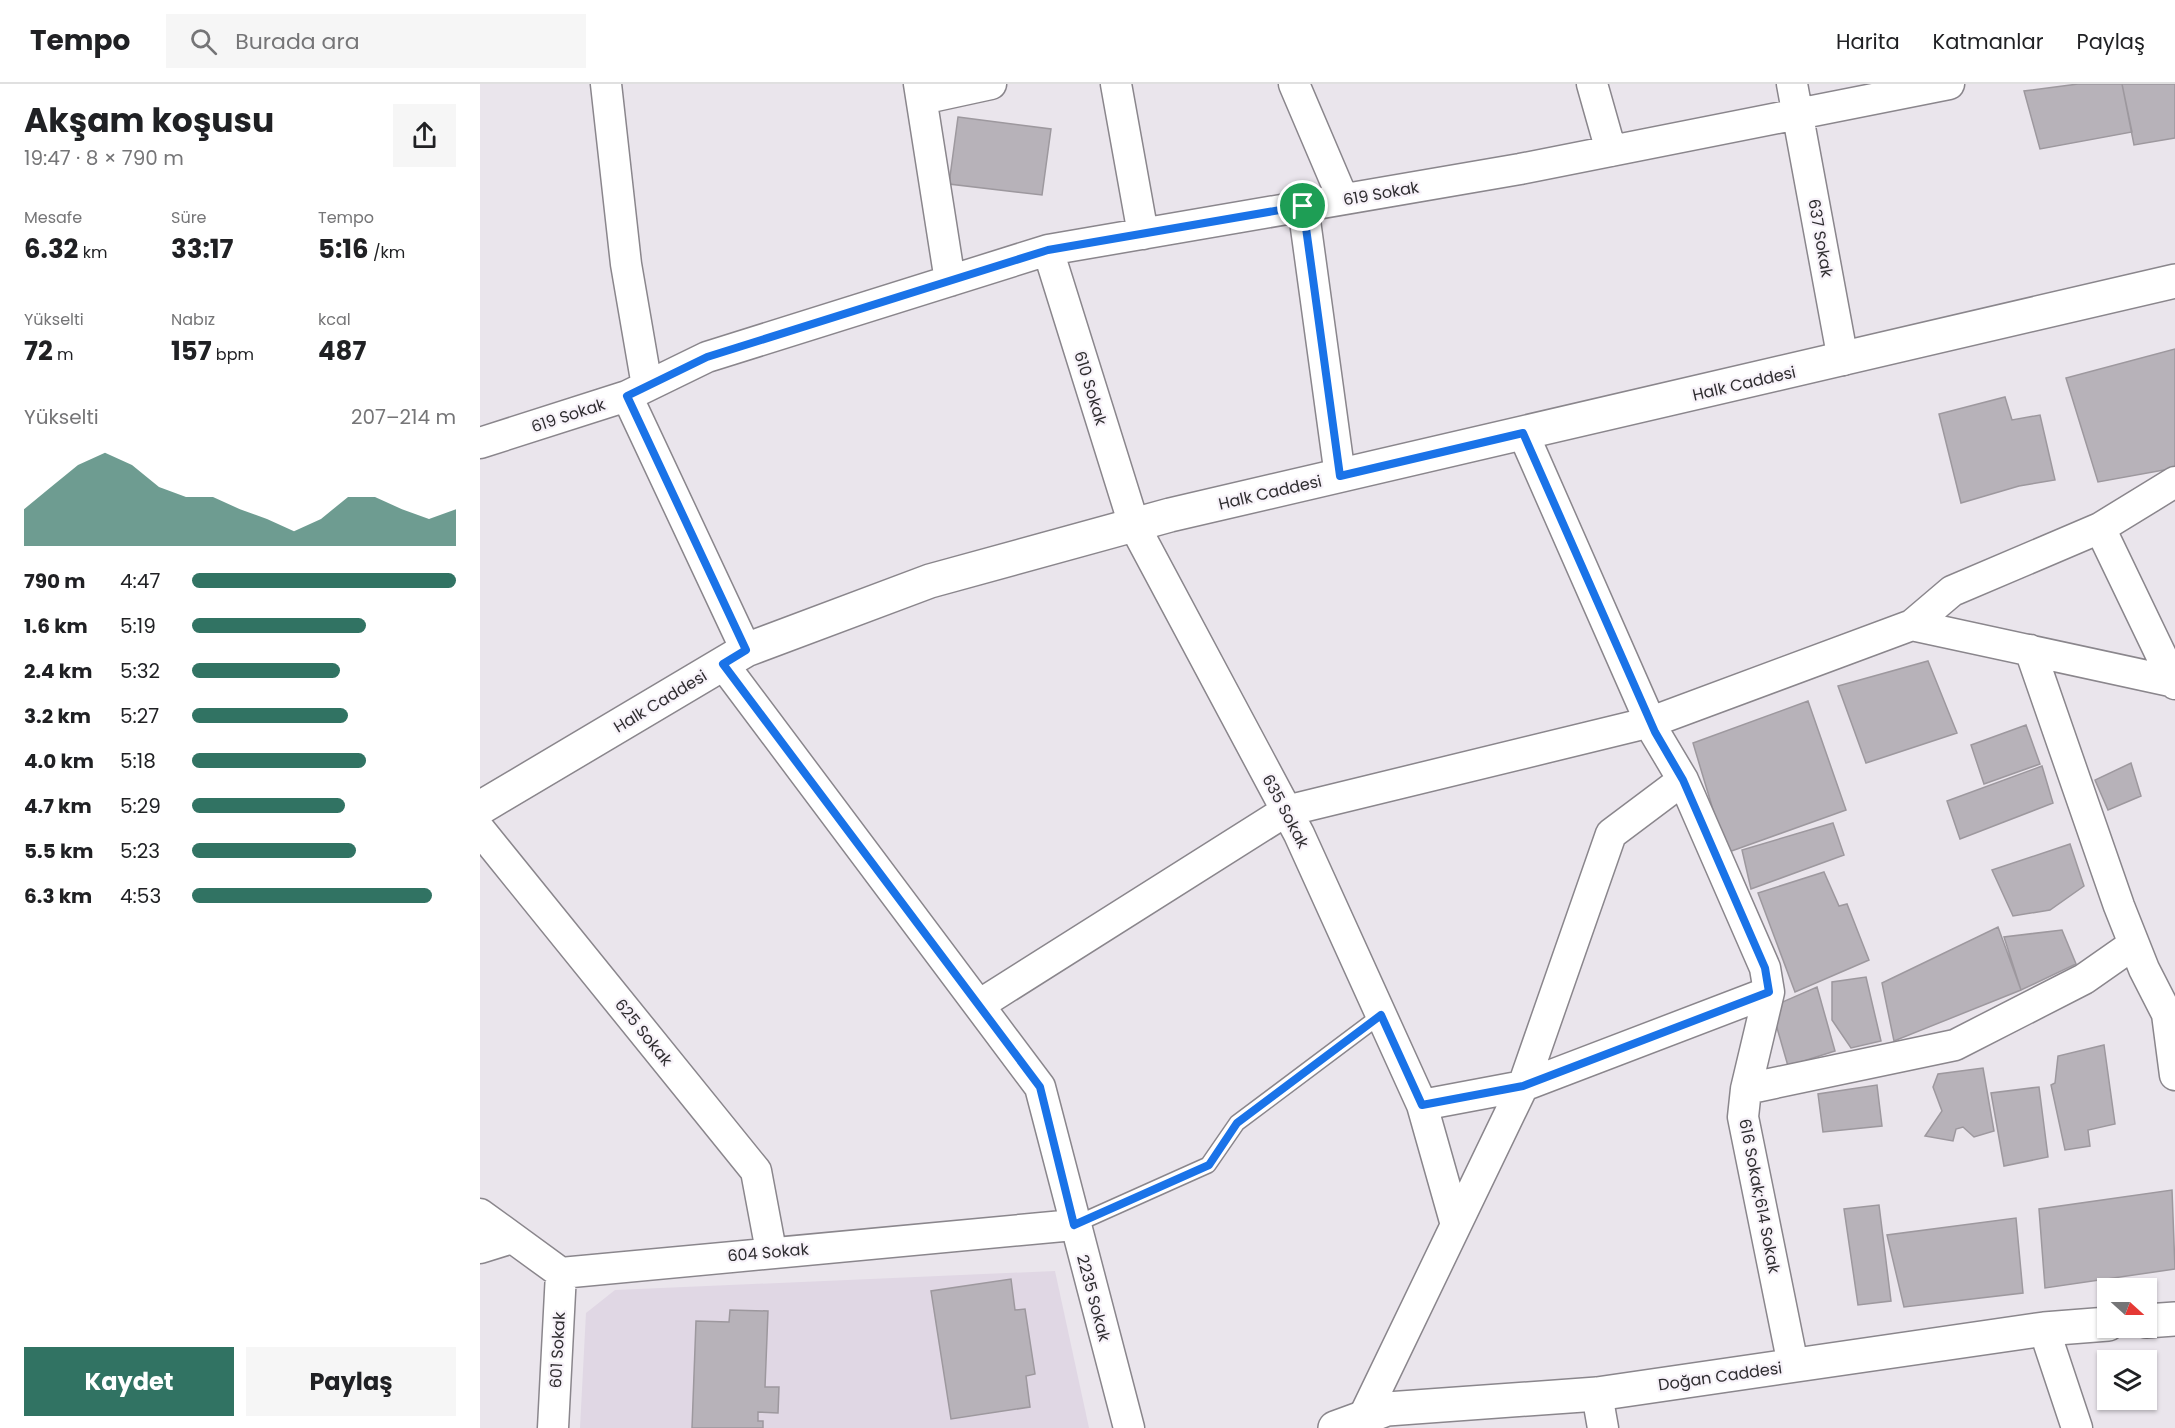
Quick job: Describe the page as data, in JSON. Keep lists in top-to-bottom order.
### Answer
{
  "streets": {
    "street": [
      "619 Sokak",
      "637 Sokak",
      "Halk Caddesi",
      "610 Sokak",
      "635 Sokak",
      "625 Sokak",
      "616 Sokak;614 Sokak",
      "604 Sokak",
      "2235 Sokak",
      "601 Sokak",
      "Doğan Caddesi"
    ]
  },
  "crossings": [
    ["619 Sokak", "637 Sokak"],
    ["619 Sokak", "610 Sokak"],
    ["619 Sokak", "2235 Sokak"],
    ["637 Sokak", "Halk Caddesi"],
    ["Halk Caddesi", "610 Sokak"],
    ["Halk Caddesi", "635 Sokak"],
    ["Halk Caddesi", "625 Sokak"],
    ["Halk Caddesi", "616 Sokak;614 Sokak"],
    ["Halk Caddesi", "2235 Sokak"],
    ["610 Sokak", "635 Sokak"],
    ["625 Sokak", "604 Sokak"],
    ["616 Sokak;614 Sokak", "Doğan Caddesi"],
    ["604 Sokak", "2235 Sokak"],
    ["604 Sokak", "601 Sokak"]
  ],
  "north": "right",
  "page": {
    "header": "Tempo",
    "search": "Burada ara",
    "nav": ["Harita", "Katmanlar", "Paylaş"],
    "heading": ["Akşam koşusu", "19:47 · 8 × 790 m"],
    "stats": [
      ["Mesafe", "6.32 km"],
      ["Süre", "33:17"],
      ["Tempo", "5:16 /km"],
      ["Yükselti", "72 m"],
      ["Nabız", "157 bpm"],
      ["kcal", "487"]
    ],
    "chart": ["Yükselti", "207–214 m"],
    "list": [
      {
        "name": "790 m",
        "note": "4:47"
      },
      {
        "name": "1.6 km",
        "note": "5:19"
      },
      {
        "name": "2.4 km",
        "note": "5:32"
      },
      {
        "name": "3.2 km",
        "note": "5:27"
      },
      {
        "name": "4.0 km",
        "note": "5:18"
      },
      {
        "name": "4.7 km",
        "note": "5:29"
      },
      {
        "name": "5.5 km",
        "note": "5:23"
      },
      {
        "name": "6.3 km",
        "note": "4:53"
      }
    ],
    "buttons": ["Kaydet", "Paylaş"]
  }
}
